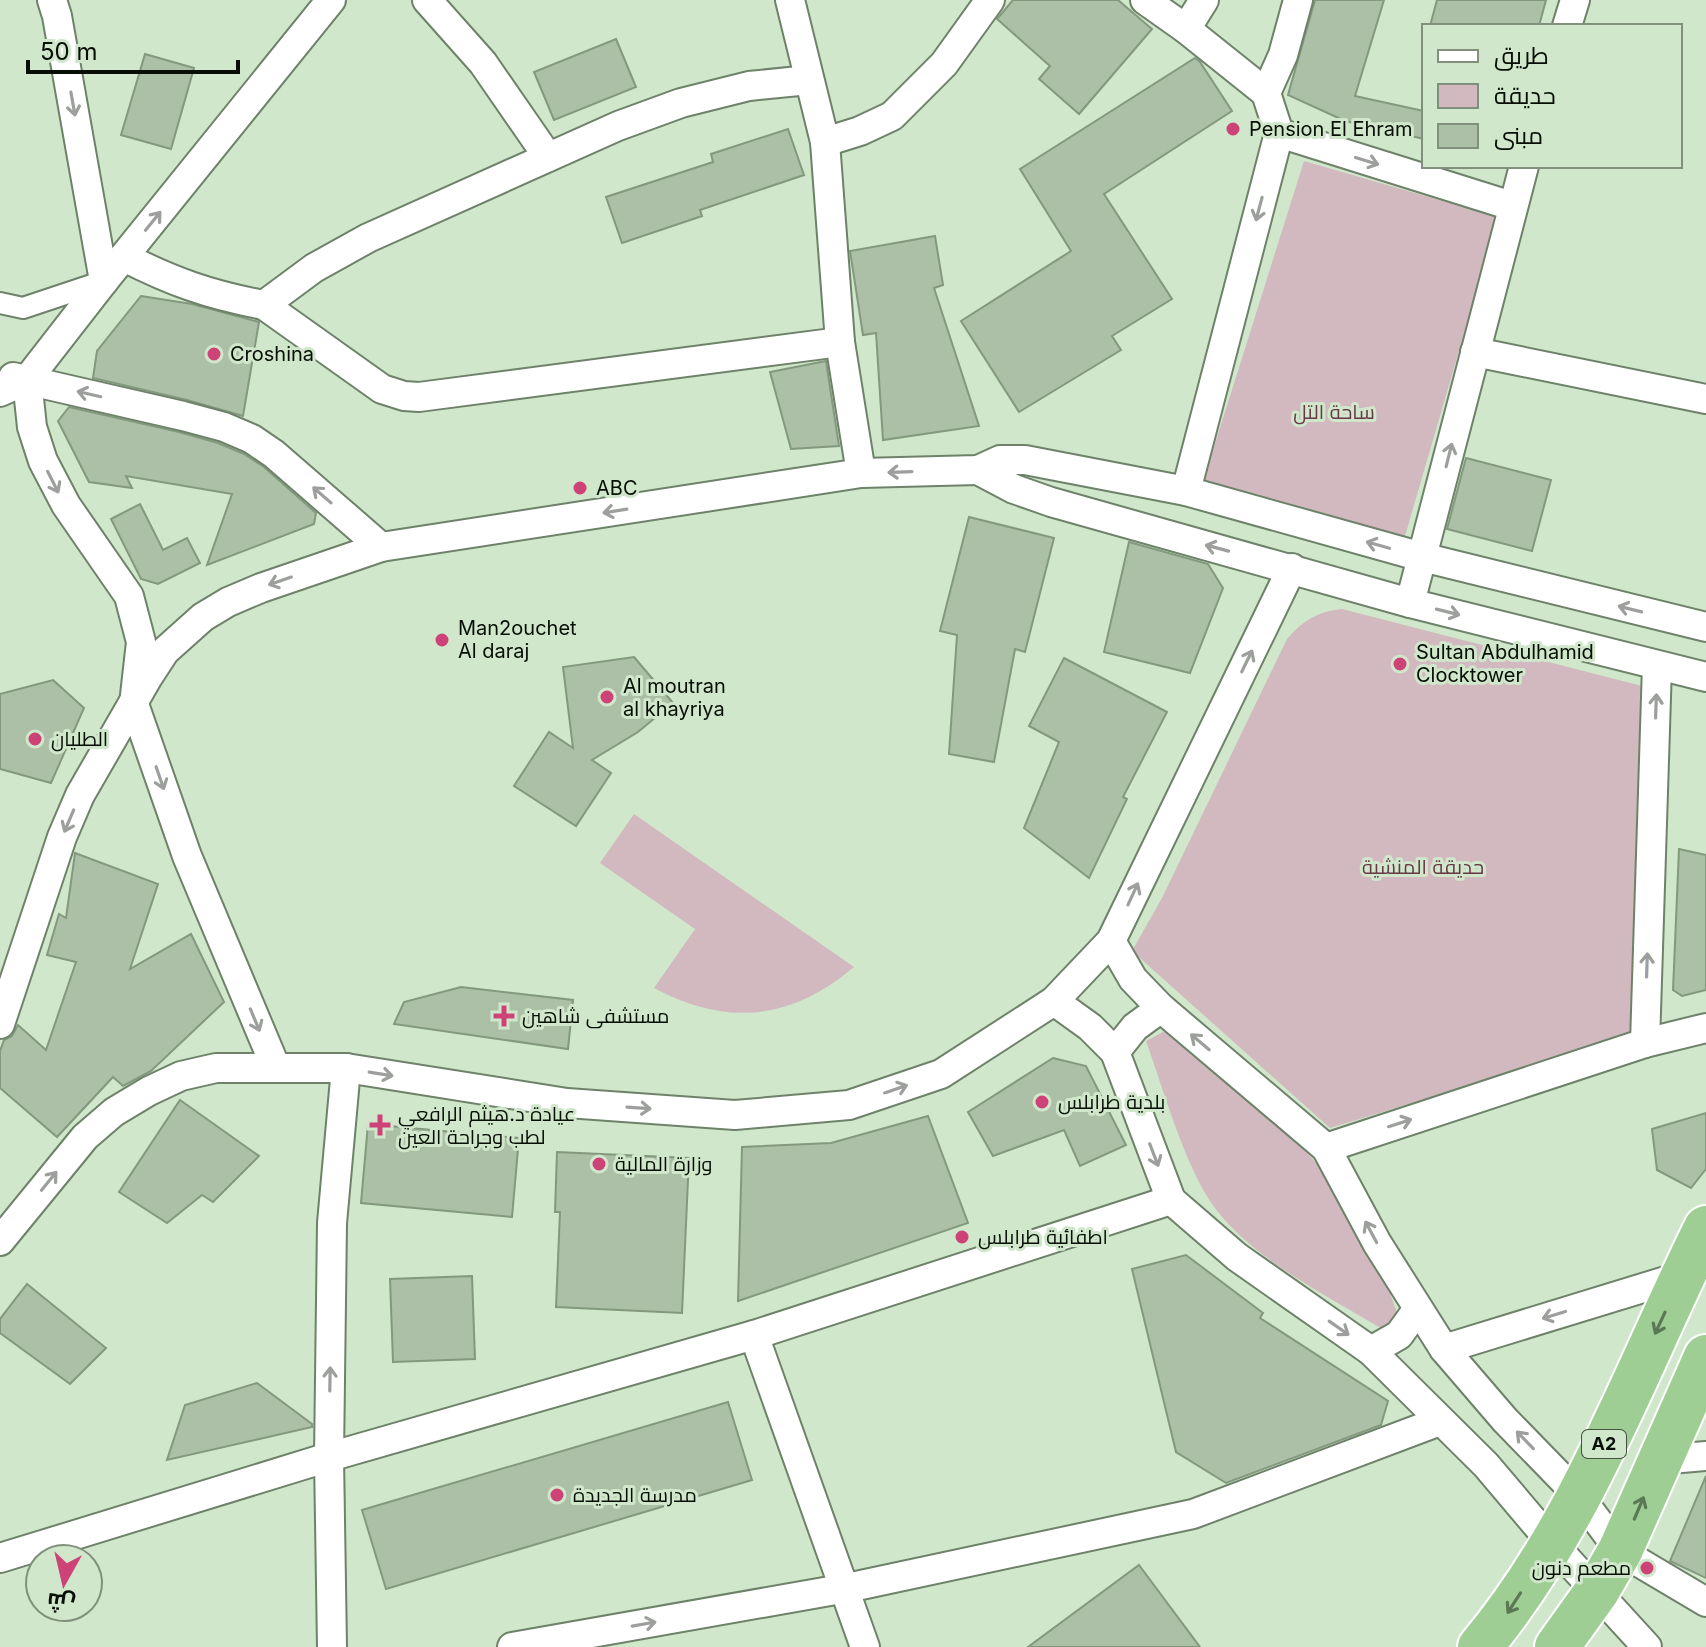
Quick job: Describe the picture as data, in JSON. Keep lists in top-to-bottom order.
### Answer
{
  "streets": {
    "highway": ["A2"]
  },
  "parks": ["ساحة التل", "حديقة المنشية"],
  "places": {
    "other": [
      "Pension El Ehram",
      "Croshina",
      "ABC",
      "Man2ouchet Al daraj",
      "Sultan Abdulhamid Clocktower",
      "Al moutran al khayriya",
      "الطليان",
      "بلدية طرابلس",
      "وزارة المالية",
      "اطفائية طرابلس",
      "مدرسة الجديدة",
      "مطعم دنون"
    ],
    "health": ["مستشفى شاهين", "عيادة د.هيثم الرافعي لطب وجراحة العين"]
  },
  "legend": ["طريق", "حديقة", "مبنى"],
  "scale_bar": "50 m",
  "north": "bottom"
}
